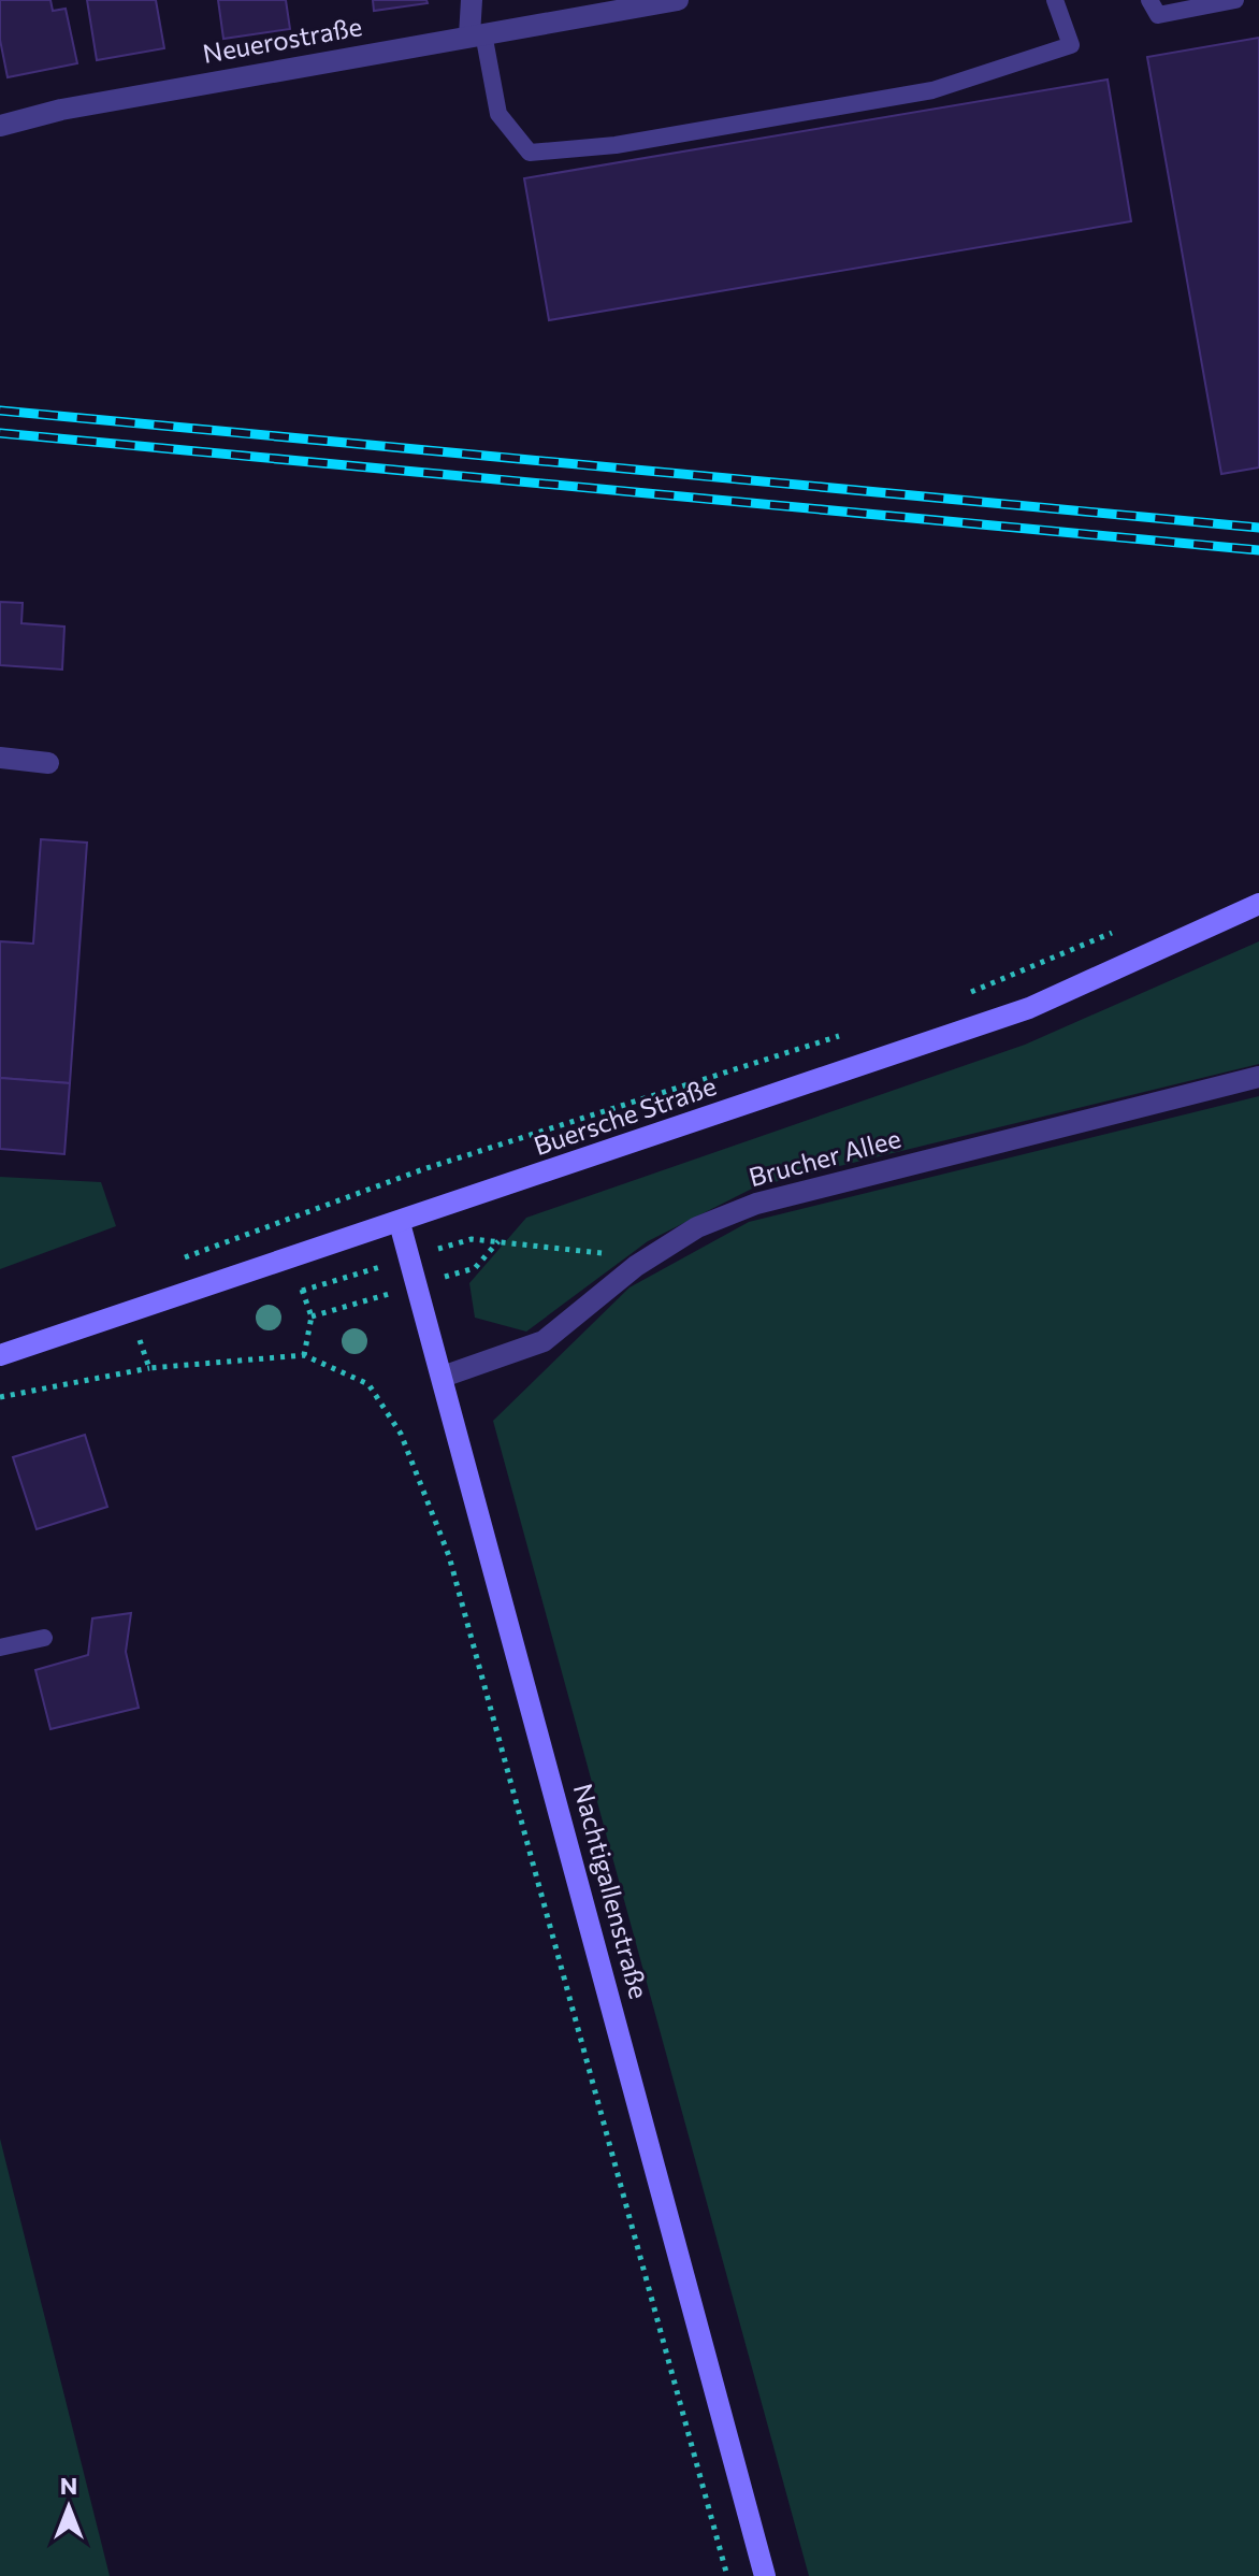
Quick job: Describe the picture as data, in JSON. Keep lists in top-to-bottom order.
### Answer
{
  "streets": {
    "main road": ["Buersche Straße", "Nachtigallenstraße"],
    "street": ["Neuerostraße", "Brucher Allee"]
  },
  "crossings": [
    ["Buersche Straße", "Nachtigallenstraße"],
    ["Brucher Allee", "Nachtigallenstraße"]
  ],
  "north": "top"
}
